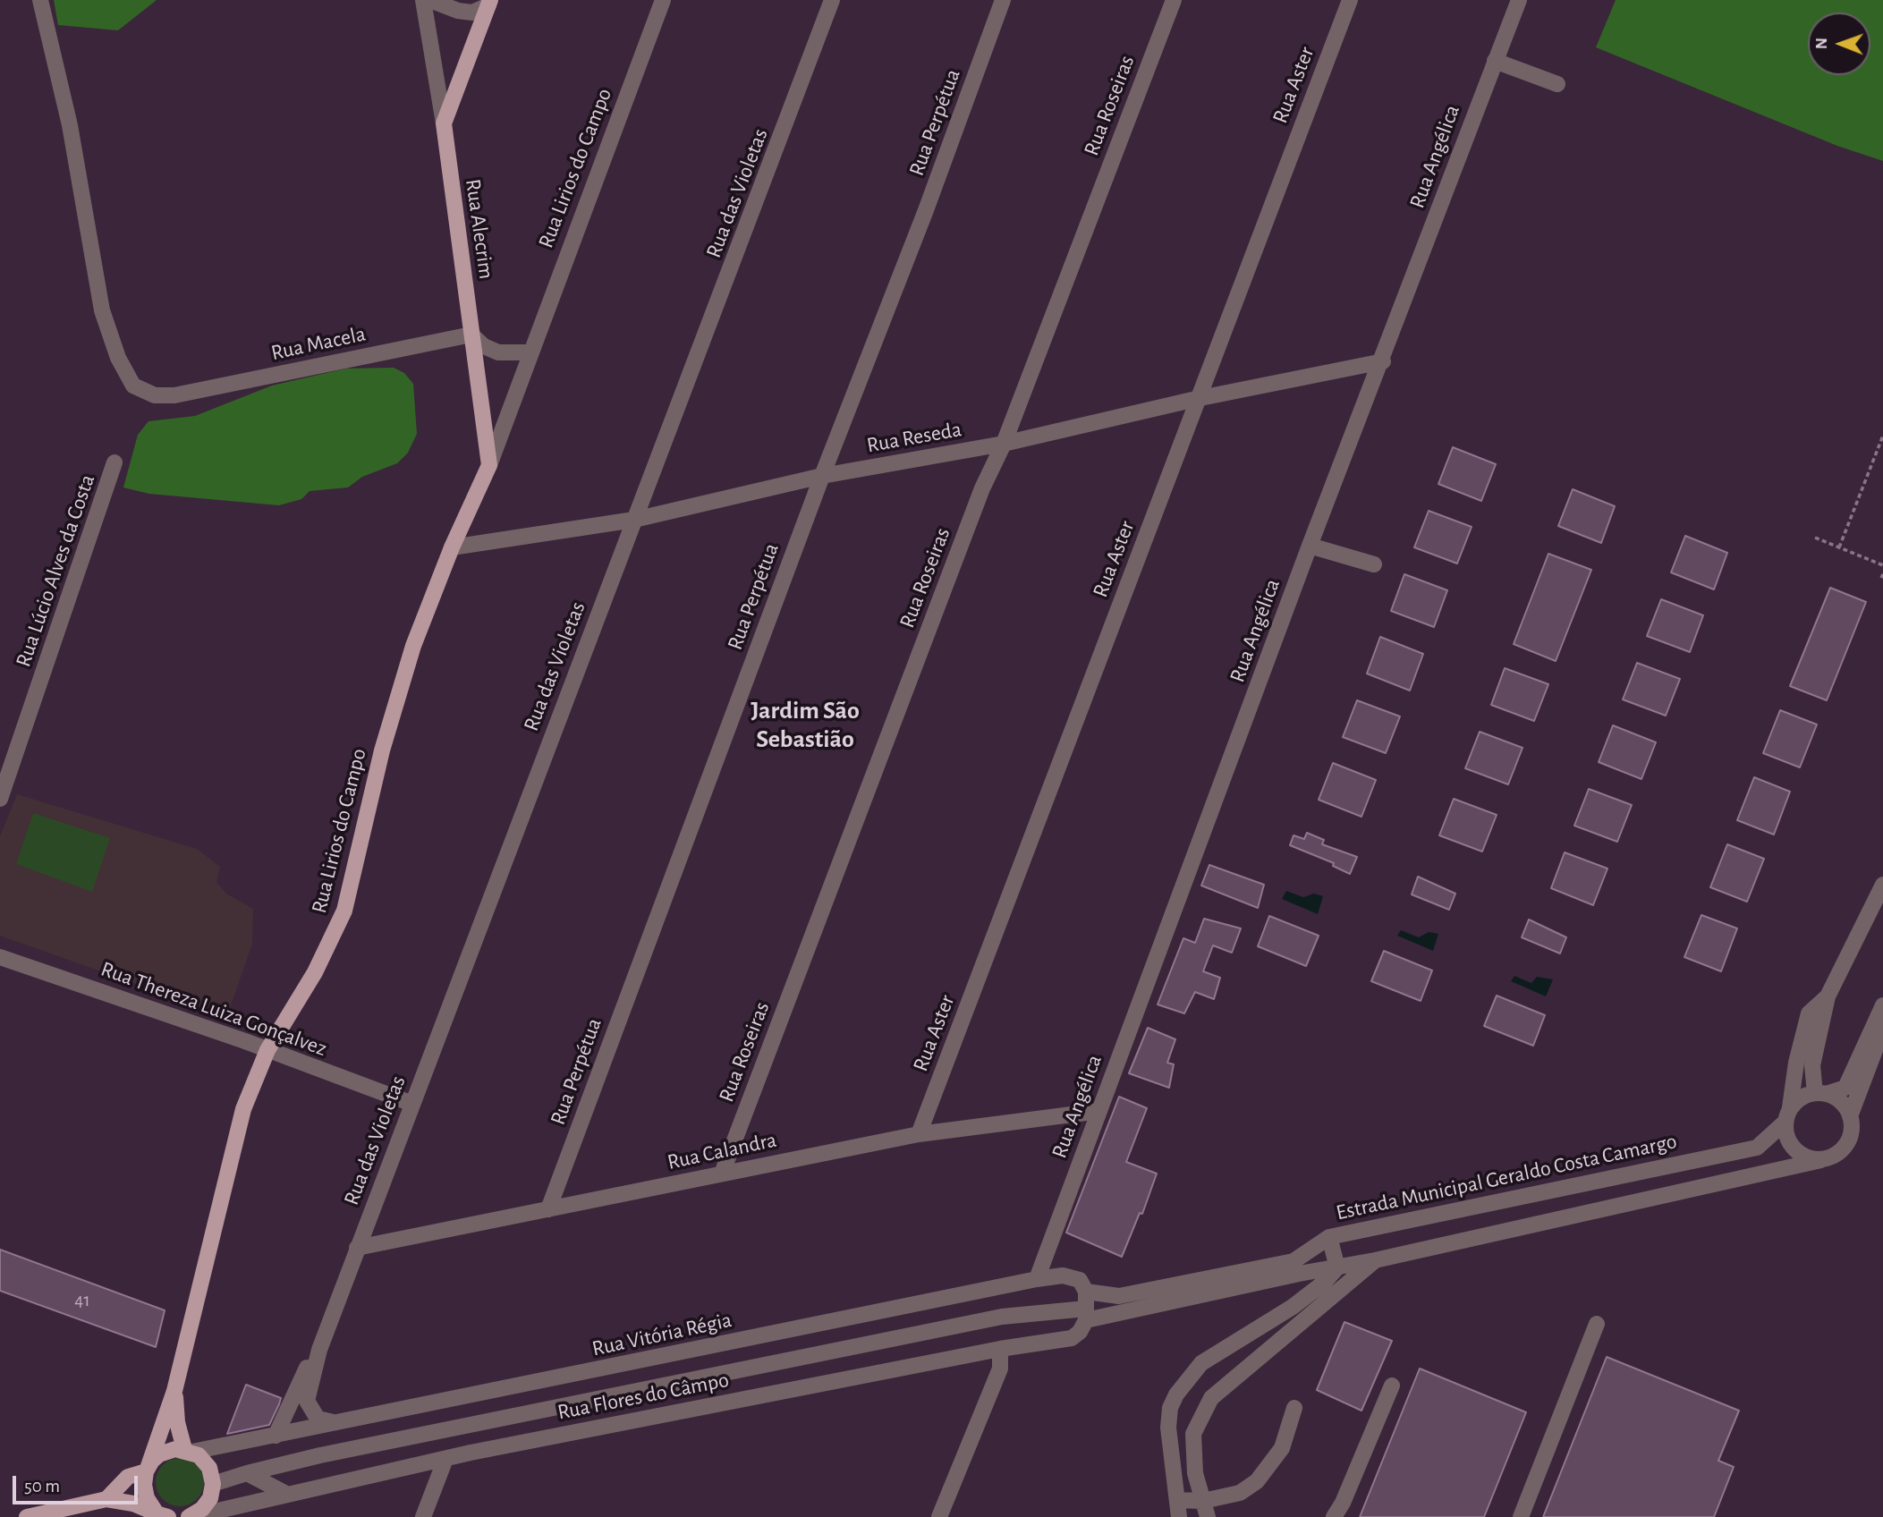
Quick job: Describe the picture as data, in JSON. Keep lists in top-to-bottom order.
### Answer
{
  "streets": {
    "main road": ["Rua Lirios do Campo", "Rua Alecrim"],
    "street": [
      "Rua Aster",
      "Rua Roseiras",
      "Rua Perpétua",
      "Rua Angélica",
      "Rua das Violetas",
      "Rua Macela",
      "Rua Reseda",
      "Rua Lúcio Alves da Costa",
      "Rua Thereza Luiza Gonçalvez",
      "Rua Calandra",
      "Estrada Municipal Geraldo Costa Camargo",
      "Rua Vitória Régia",
      "Rua Flores do Câmpo"
    ]
  },
  "crossings": [
    ["Rua Aster", "Rua Reseda"],
    ["Rua Aster", "Rua Calandra"],
    ["Rua Roseiras", "Rua Reseda"],
    ["Rua Roseiras", "Rua Calandra"],
    ["Rua Perpétua", "Rua Reseda"],
    ["Rua Perpétua", "Rua Calandra"],
    ["Rua Angélica", "Rua Reseda"],
    ["Rua Angélica", "Rua Calandra"],
    ["Rua Angélica", "Rua Vitória Régia"],
    ["Rua Lirios do Campo", "Rua Alecrim"],
    ["Rua Lirios do Campo", "Rua Reseda"],
    ["Rua Lirios do Campo", "Rua Thereza Luiza Gonçalvez"],
    ["Rua das Violetas", "Rua Reseda"],
    ["Rua das Violetas", "Rua Thereza Luiza Gonçalvez"],
    ["Rua das Violetas", "Rua Calandra"],
    ["Rua das Violetas", "Rua Vitória Régia"],
    ["Rua Alecrim", "Rua Macela"],
    ["Estrada Municipal Geraldo Costa Camargo", "Rua Vitória Régia"]
  ],
  "districts": ["Jardim São Sebastião"],
  "house_numbers": ["41"],
  "scale_bar": "50 m",
  "north": "left"
}
